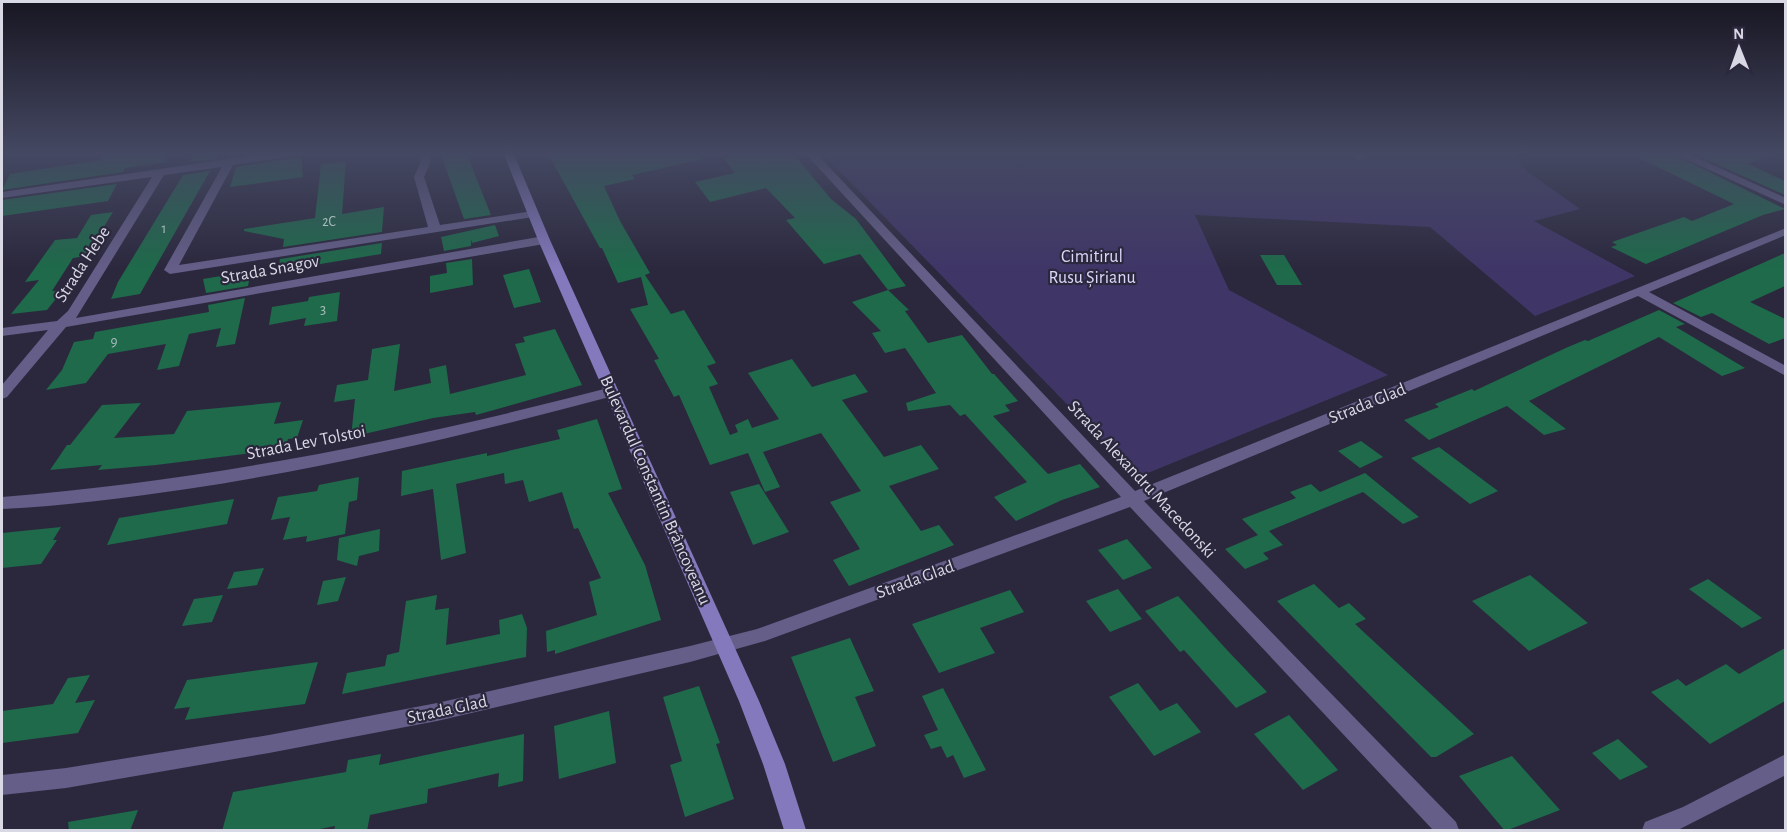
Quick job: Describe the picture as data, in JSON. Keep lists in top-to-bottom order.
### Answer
{
  "streets": {
    "main road": ["Bulevardul Constantin Brâncoveanu"],
    "street": [
      "Strada Hebe",
      "Strada Snagov",
      "Strada Glad",
      "Strada Lev Tolstoi",
      "Strada Alexandru Macedonski"
    ]
  },
  "crossings": [
    ["Strada Hebe", "Strada Snagov"],
    ["Strada Snagov", "Bulevardul Constantin Brâncoveanu"],
    ["Strada Glad", "Strada Alexandru Macedonski"],
    ["Strada Glad", "Bulevardul Constantin Brâncoveanu"],
    ["Strada Lev Tolstoi", "Bulevardul Constantin Brâncoveanu"]
  ],
  "parks": ["Cimitirul Rusu Șirianu"],
  "house_numbers": [
    "2C",
    "1",
    "3",
    "9"
  ],
  "north": "top"
}
